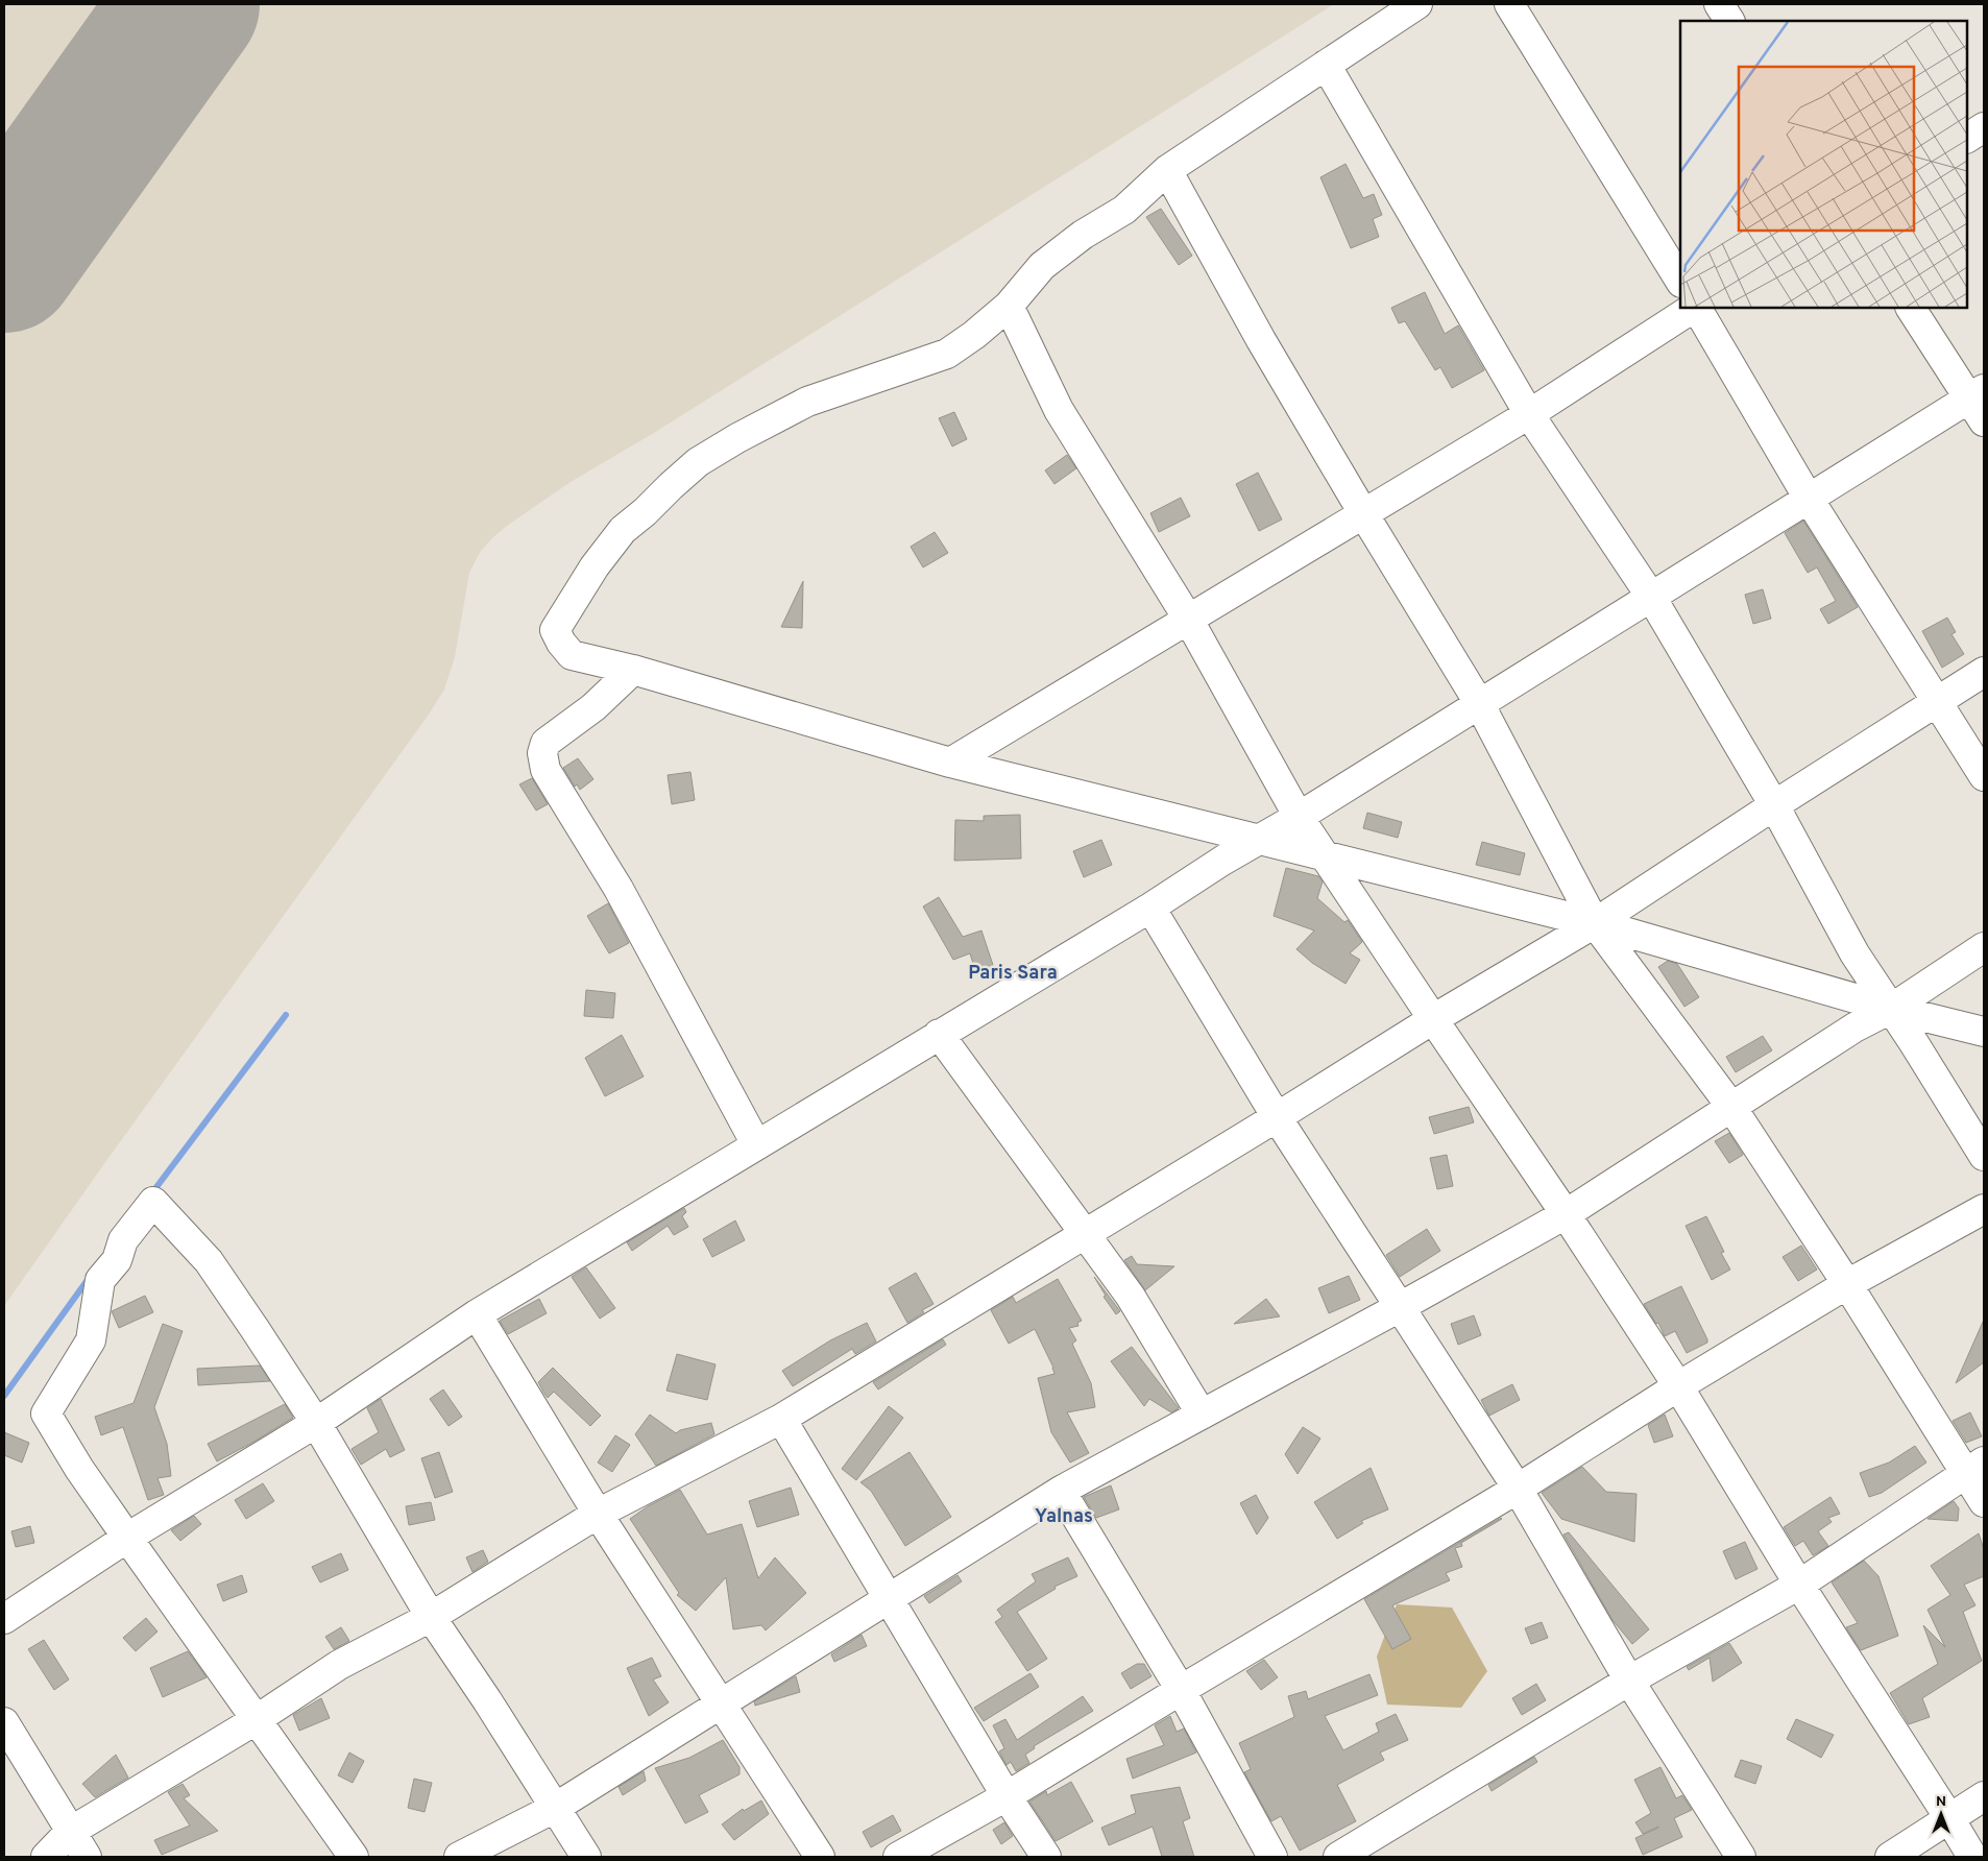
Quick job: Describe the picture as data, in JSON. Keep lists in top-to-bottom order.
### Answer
{
  "districts": ["Paris Sara", "Yalnas"],
  "north": "top"
}
